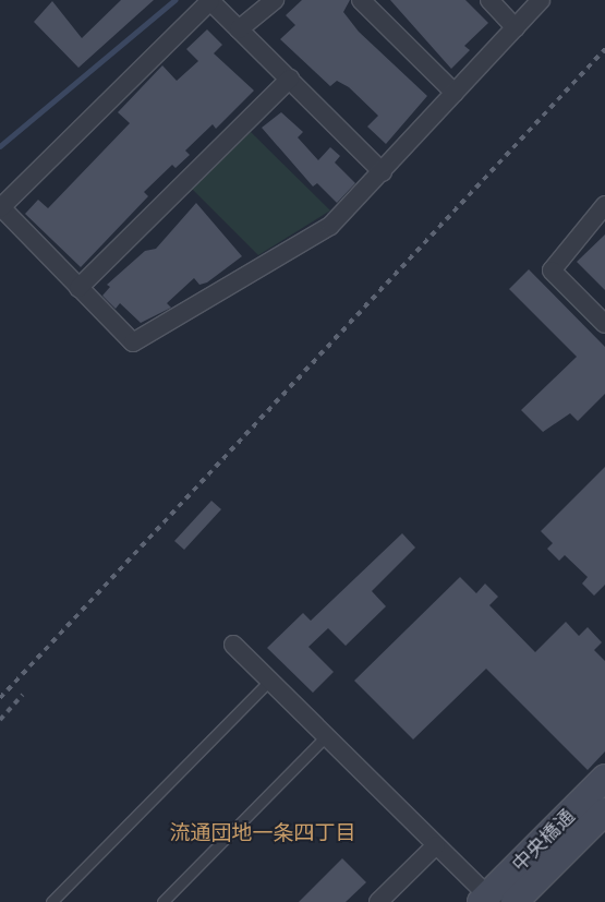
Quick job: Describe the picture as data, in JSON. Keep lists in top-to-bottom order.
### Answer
{
  "streets": {
    "main road": ["中央橋通"]
  },
  "districts": ["流通団地一条四丁目"]
}
